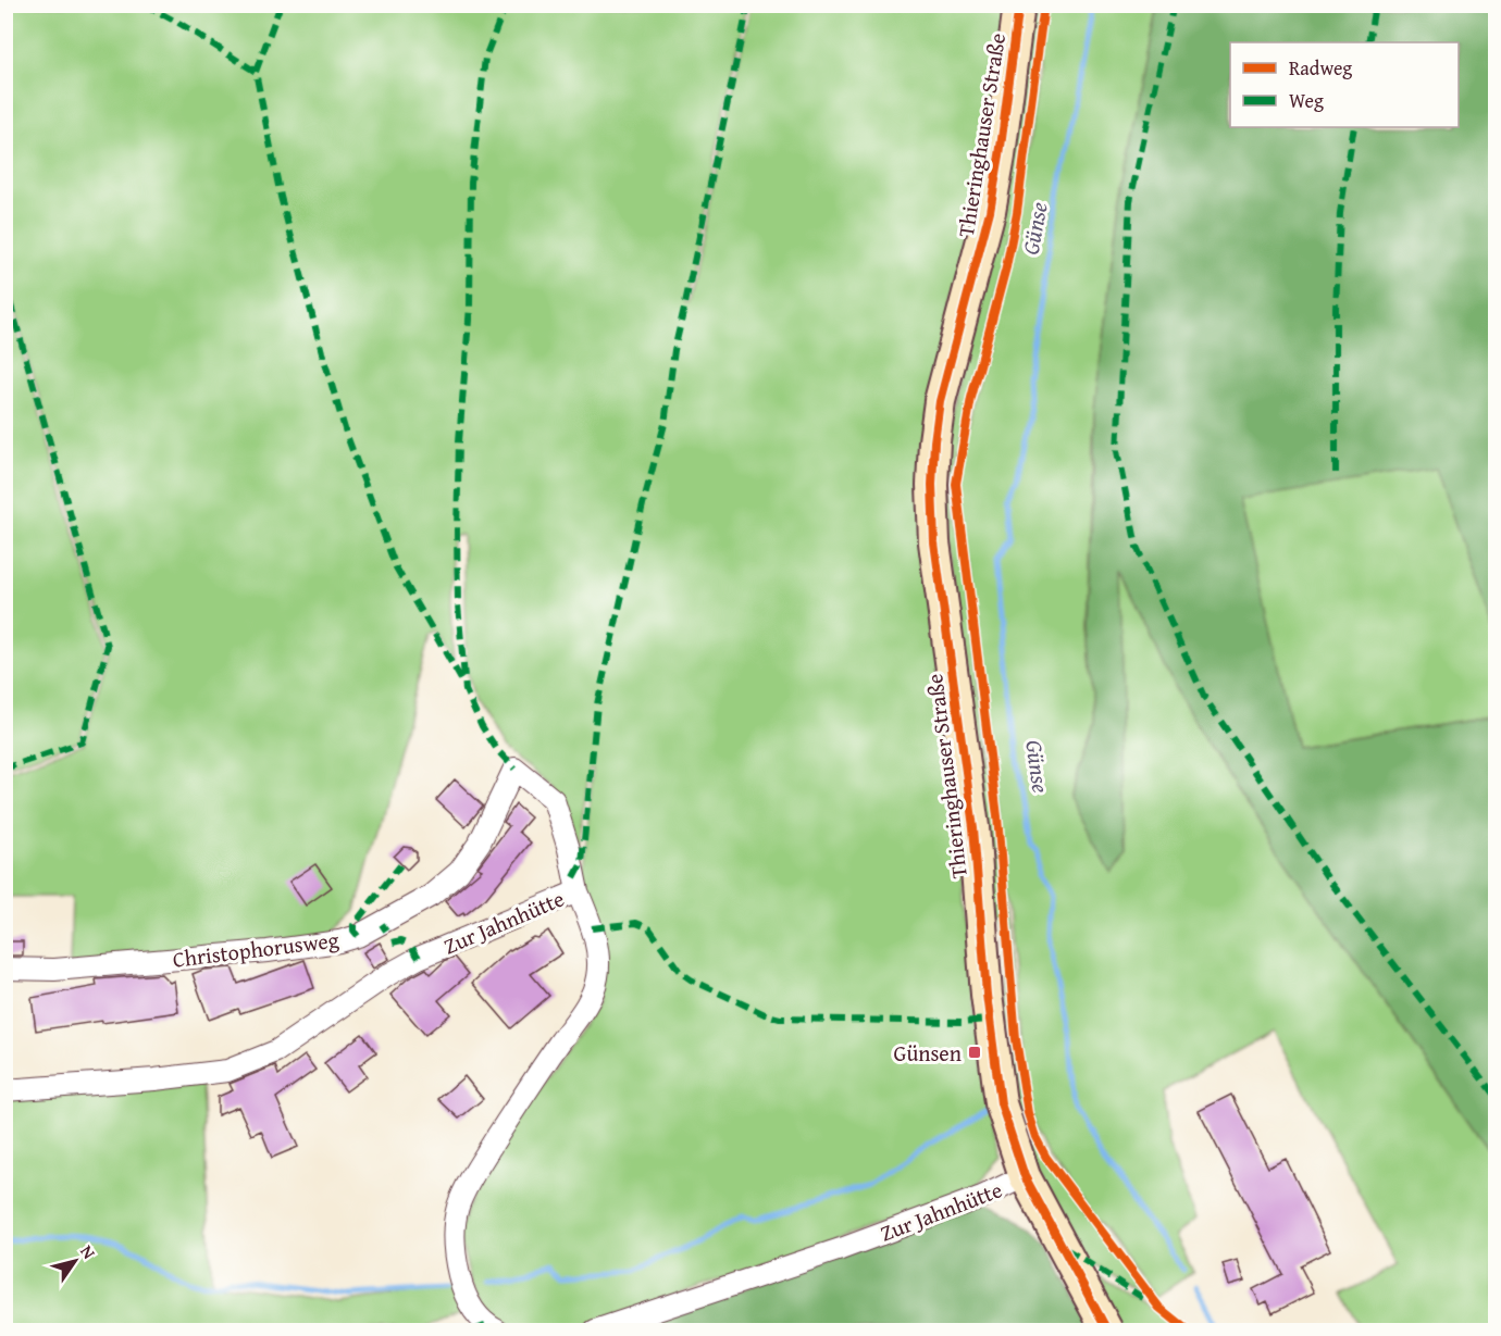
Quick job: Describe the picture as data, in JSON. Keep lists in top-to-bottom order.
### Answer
{
  "streets": {
    "street": ["Thieringhauser Straße", "Zur Jahnhütte", "Christophorusweg"]
  },
  "crossings": [
    ["Thieringhauser Straße", "Zur Jahnhütte"],
    ["Zur Jahnhütte", "Christophorusweg"]
  ],
  "water": ["Günse"],
  "places": {
    "transit": ["Günsen"]
  },
  "legend": ["Radweg", "Weg"],
  "north": "top right"
}
